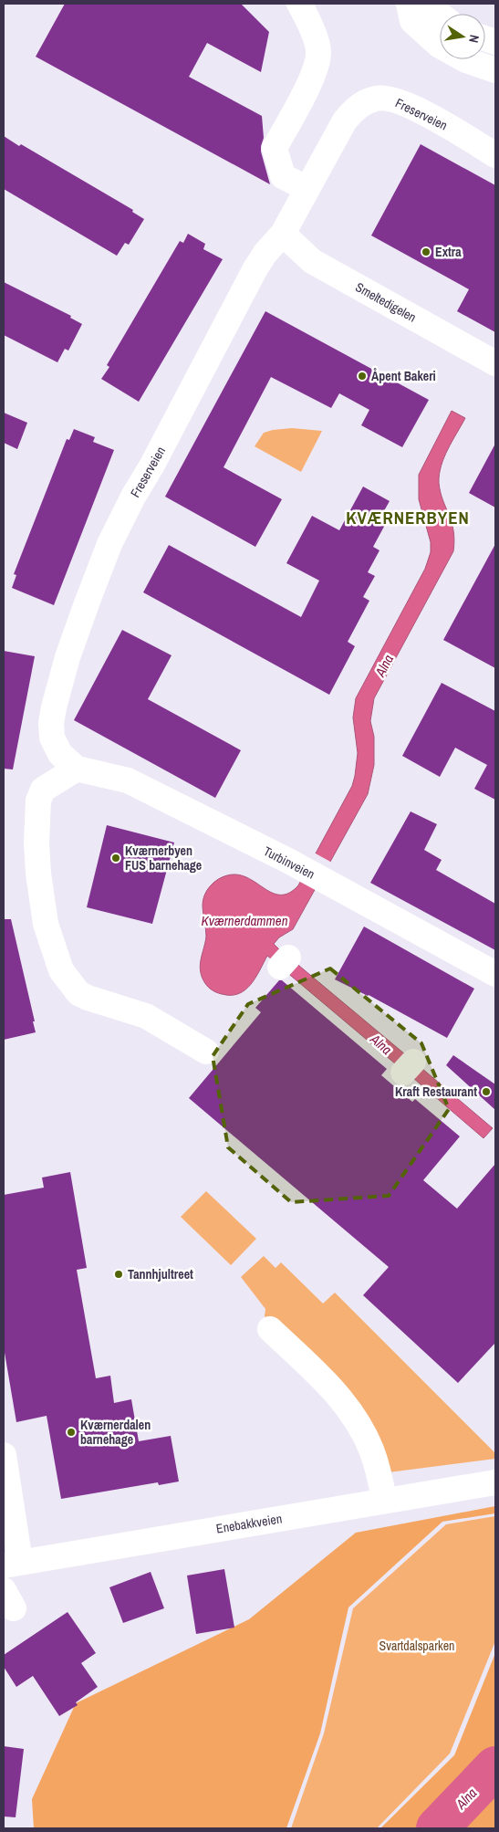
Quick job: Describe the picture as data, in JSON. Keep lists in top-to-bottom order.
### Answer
{
  "streets": {
    "main road": [
      "Freserveien",
      "Smeltedigelen",
      "Turbinveien",
      "Enebakkveien"
    ]
  },
  "crossings": [
    ["Freserveien", "Smeltedigelen"],
    ["Freserveien", "Turbinveien"]
  ],
  "districts": ["KVÆRNERBYEN"],
  "water": ["Alna", "Kværnerdammen"],
  "parks": ["Svartdalsparken"],
  "places": [
    "Extra",
    "Åpent Bakeri",
    "Kværnerbyen FUS barnehage",
    "Kraft Restaurant",
    "Tannhjultreet",
    "Kværnerdalen barnehage"
  ],
  "north": "right"
}
